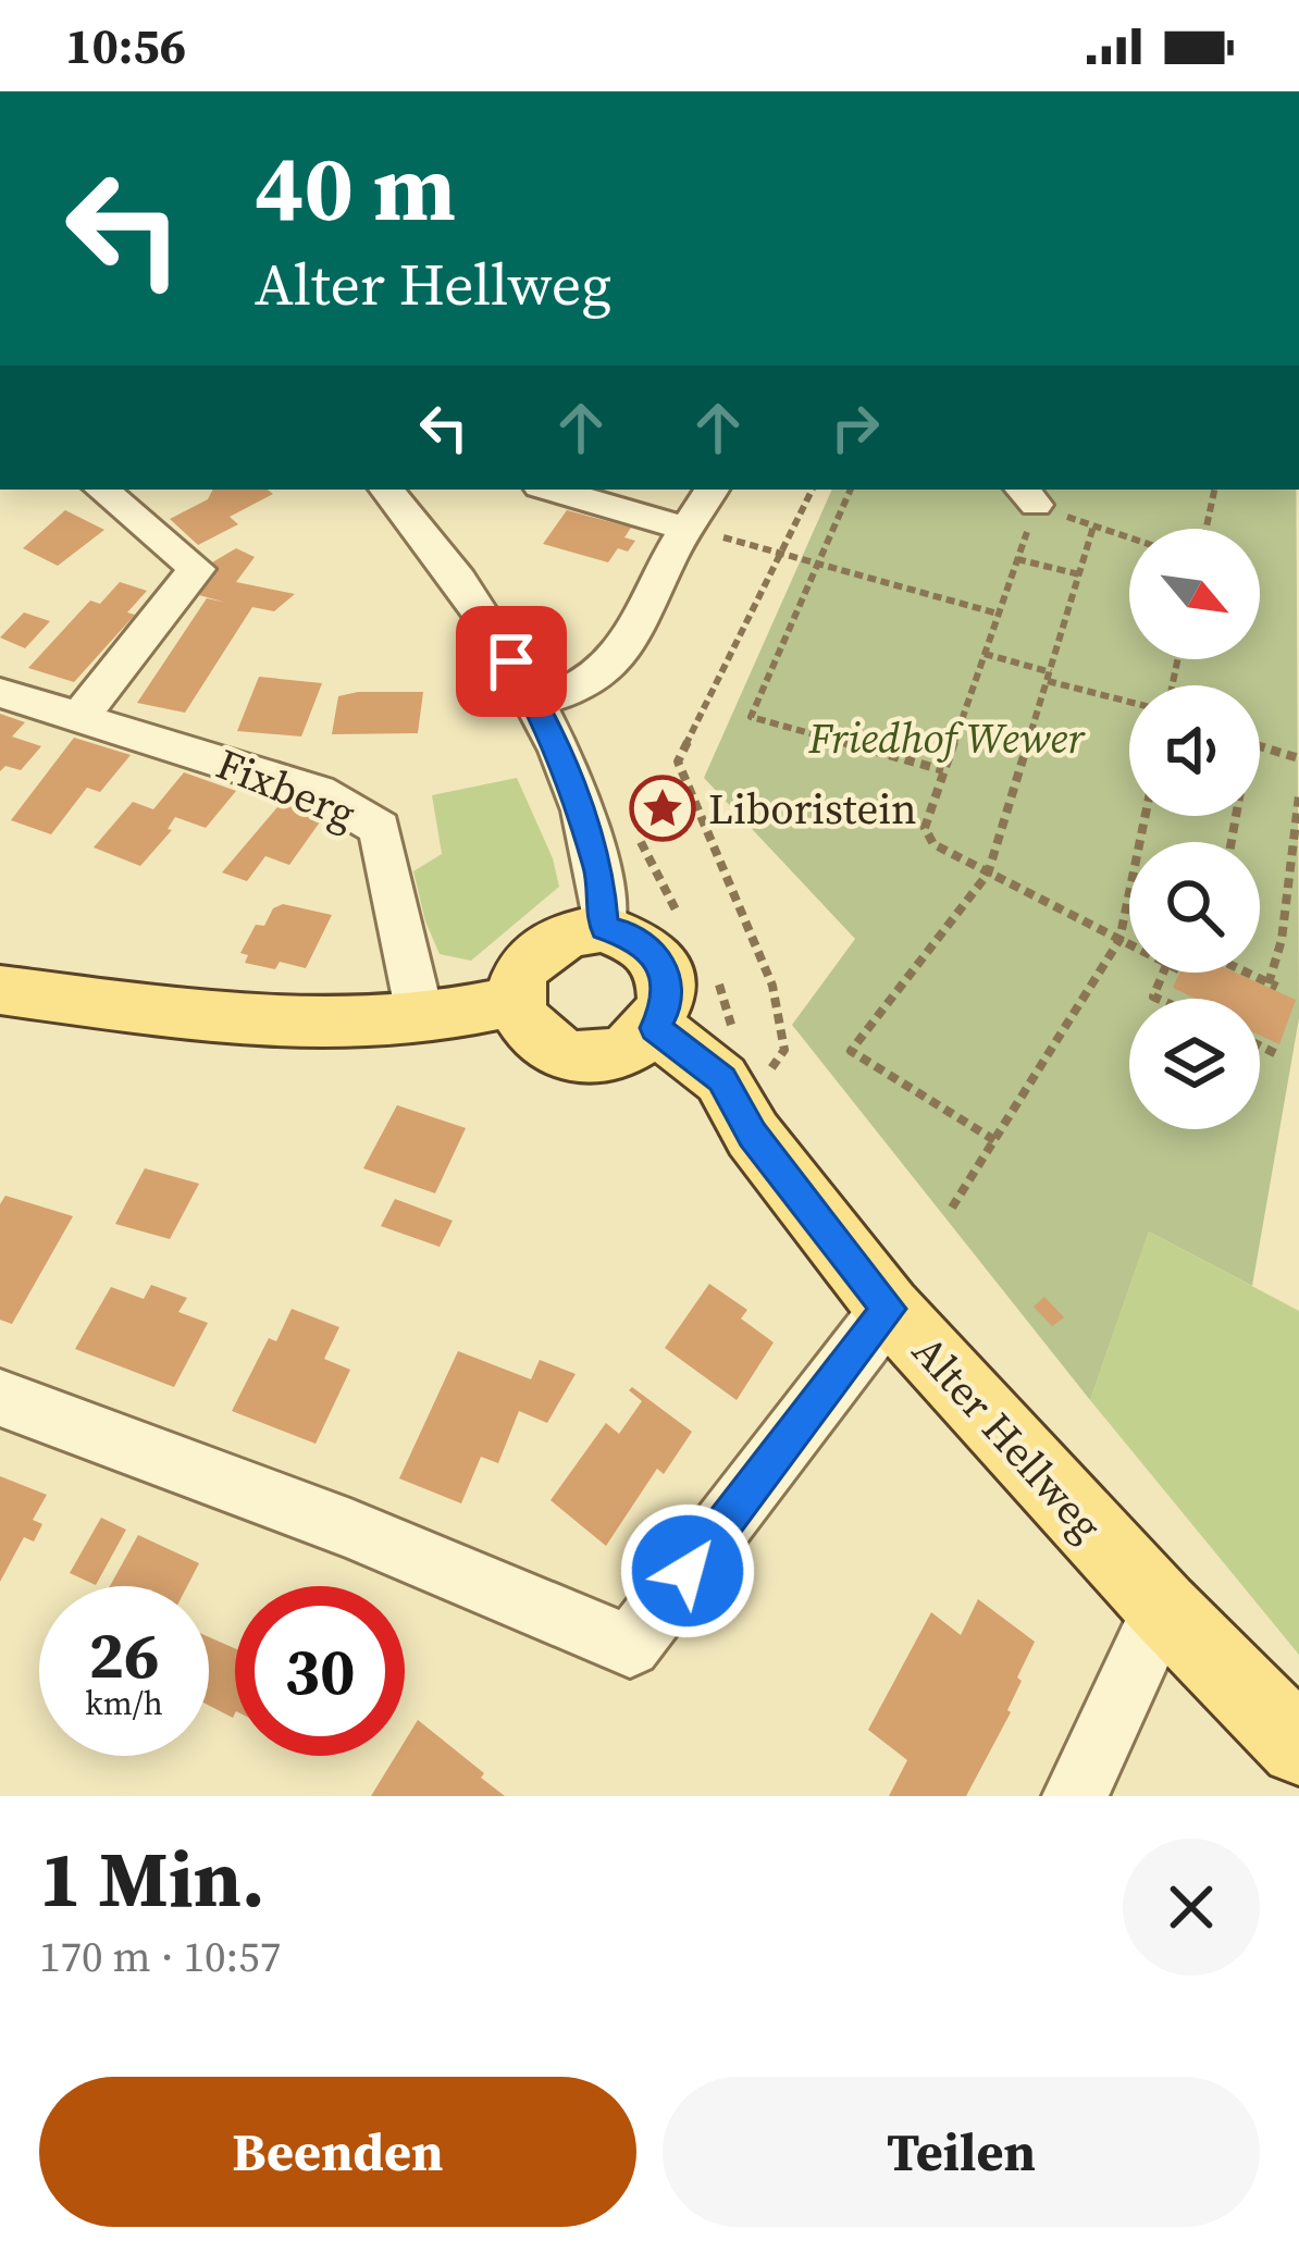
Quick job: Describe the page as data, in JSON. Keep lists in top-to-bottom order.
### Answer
{
  "streets": {
    "main road": ["Alter Hellweg"],
    "street": ["Fixberg"]
  },
  "parks": ["Friedhof Wewer"],
  "places": {
    "place": ["Liboristein"]
  },
  "north": "bottom right",
  "page": {
    "status": "10:56",
    "turn": ["40 m", "Alter Hellweg"],
    "speed": "26 km/h",
    "limit": "30",
    "heading": ["1 Min.", "170 m · 10:57"],
    "buttons": ["Beenden", "Teilen"]
  }
}
